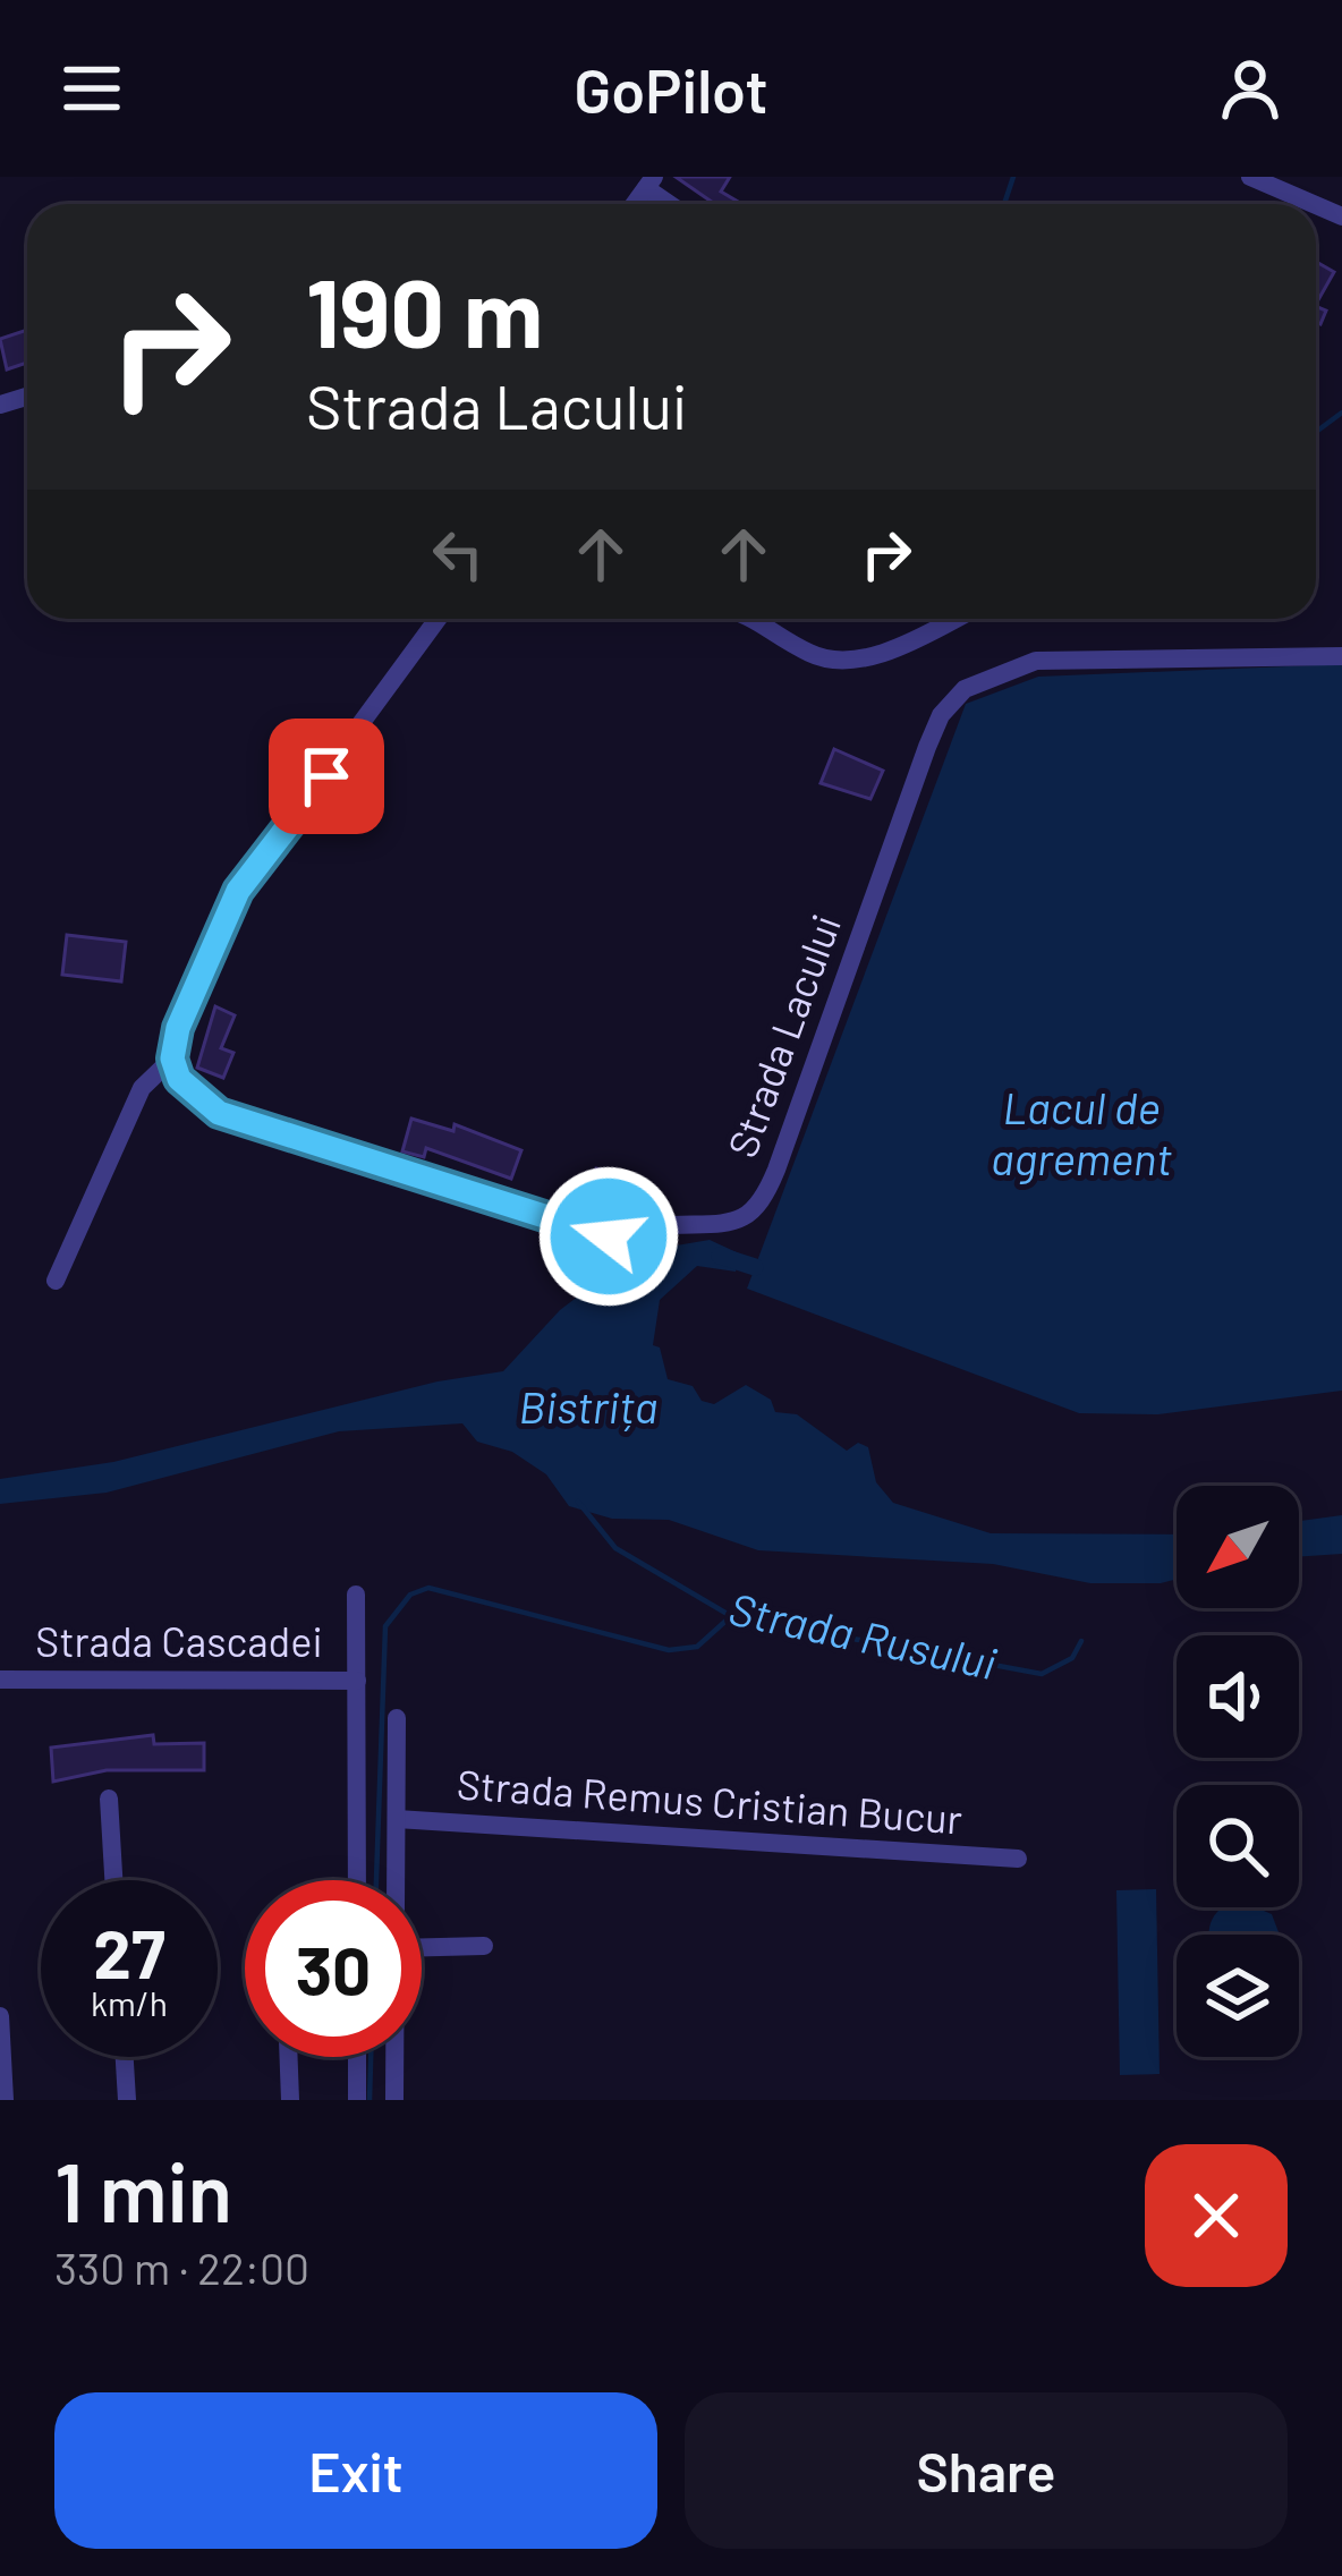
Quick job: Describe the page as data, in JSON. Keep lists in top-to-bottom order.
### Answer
{
  "streets": {
    "street": ["Strada Lacului", "Strada Cascadei", "Strada Remus Cristian Bucur"]
  },
  "water": ["Lacul de agrement", "Bistrița", "Strada Rusului"],
  "north": "bottom left",
  "page": {
    "header": "GoPilot",
    "turn": ["190 m", "Strada Lacului"],
    "speed": "27 km/h",
    "limit": "30",
    "heading": ["1 min", "330 m · 22:00"],
    "buttons": ["Exit", "Share"]
  }
}
